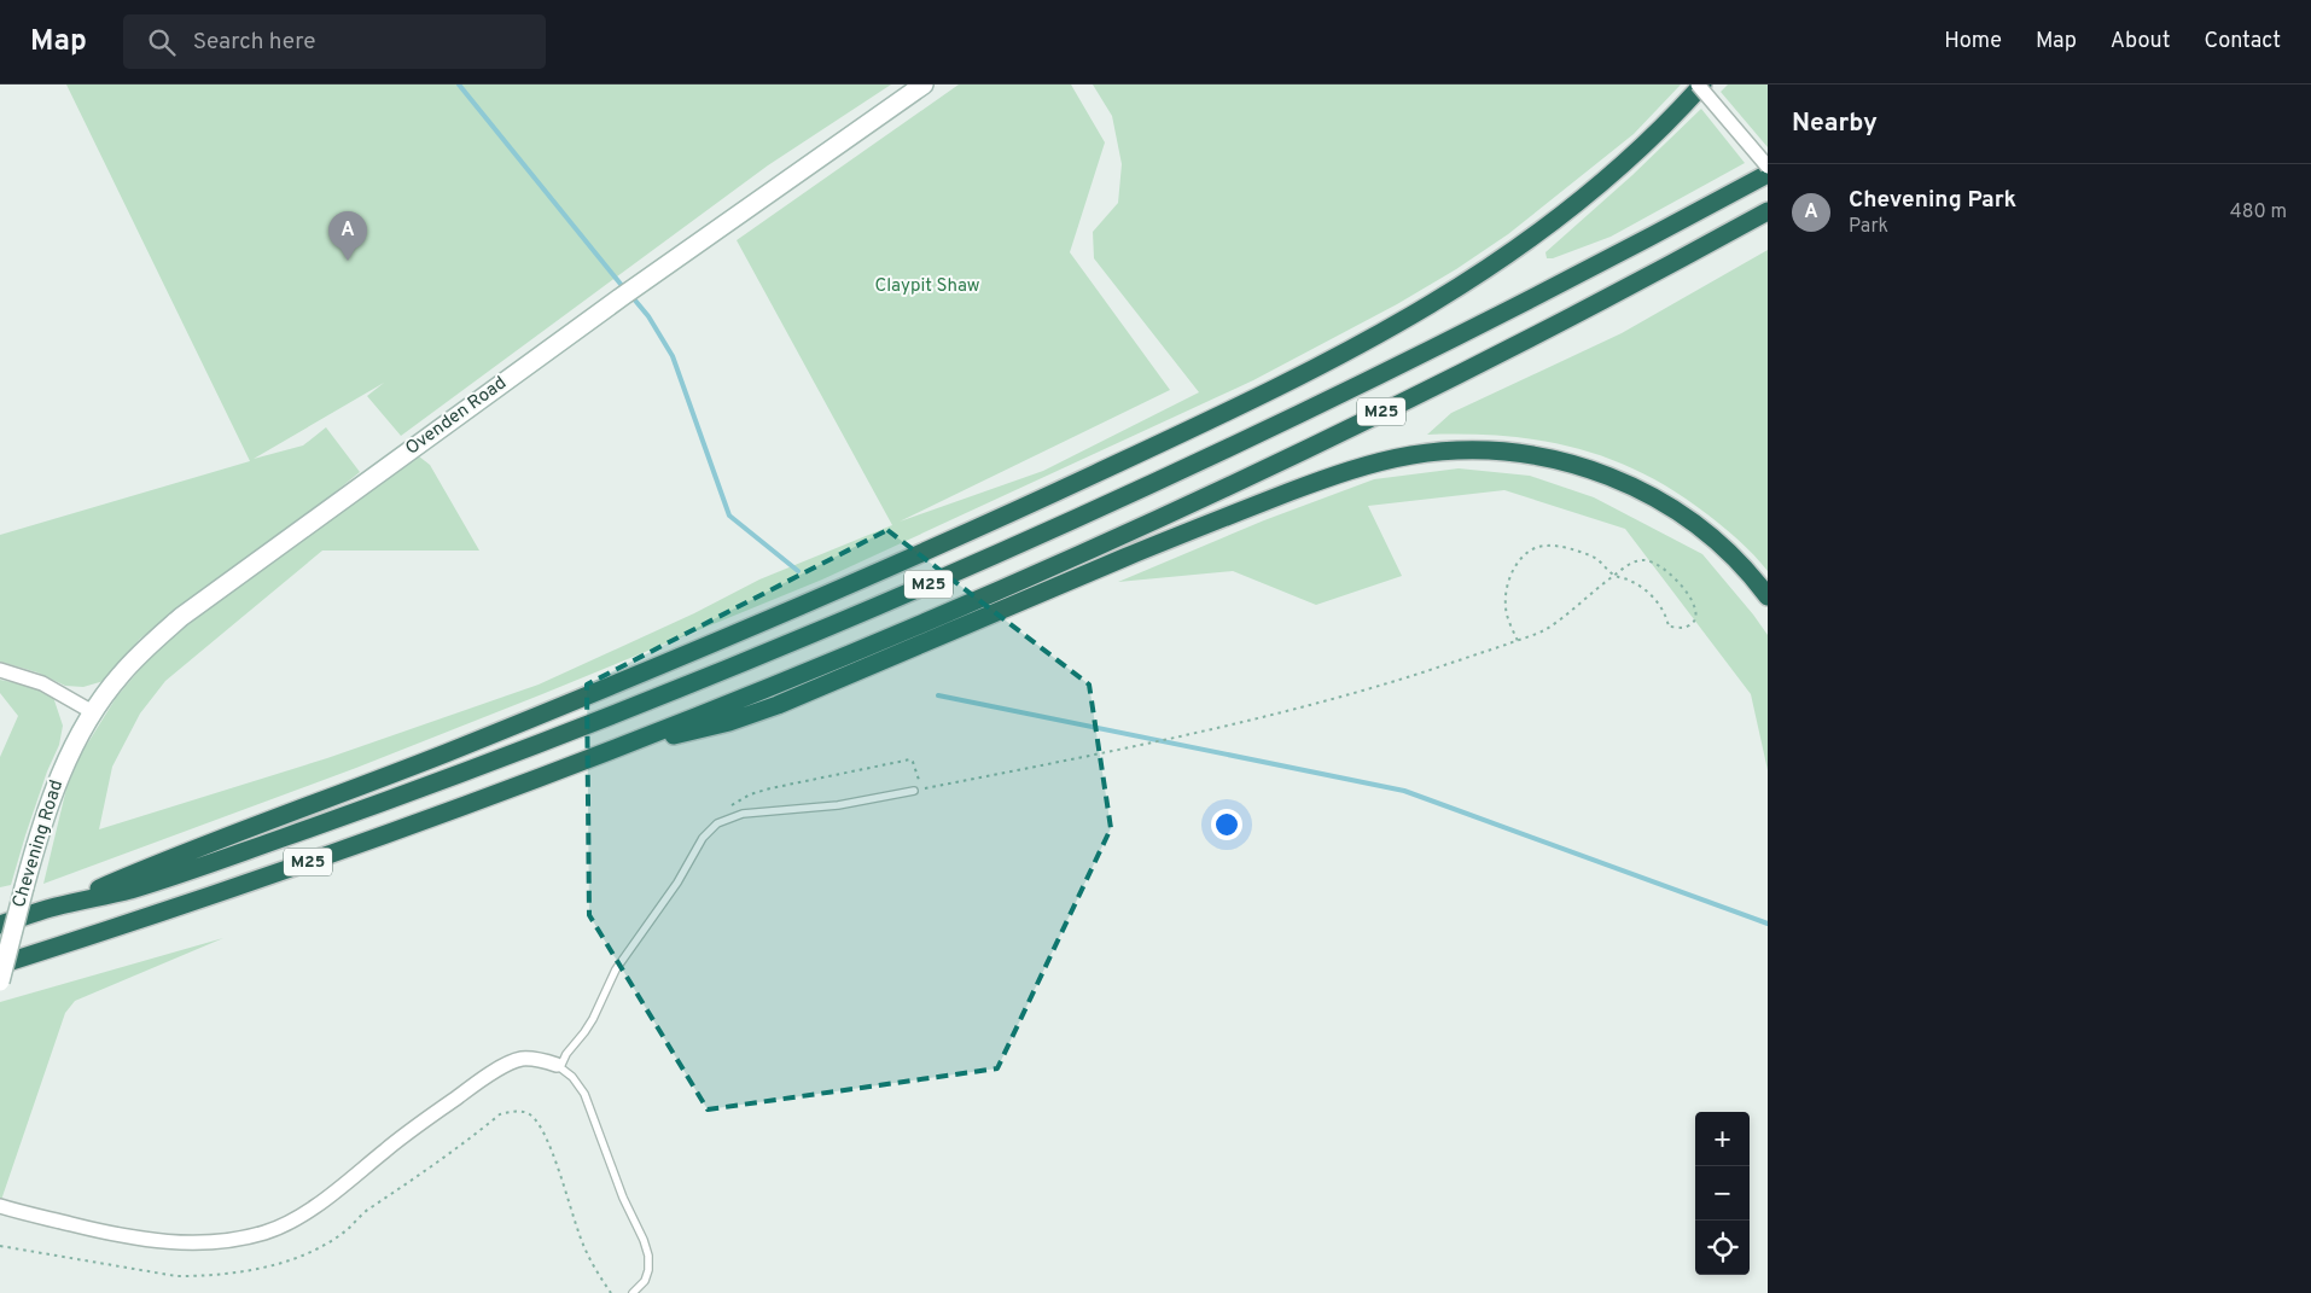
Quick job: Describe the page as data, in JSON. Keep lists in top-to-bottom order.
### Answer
{
  "streets": {
    "highway": ["M25"],
    "main road": ["Ovenden Road", "Chevening Road"]
  },
  "crossings": [
    ["Ovenden Road", "Chevening Road"]
  ],
  "parks": ["Claypit Shaw"],
  "page": {
    "header": "Map",
    "search": "Search here",
    "nav": [
      "Home",
      "Map",
      "About",
      "Contact"
    ],
    "heading": "Nearby",
    "list": [
      {
        "mark": "A",
        "name": "Chevening Park",
        "note": "Park",
        "value": "480 m"
      }
    ],
    "pins": "A",
    "map_buttons": ["+", "−"]
  }
}
